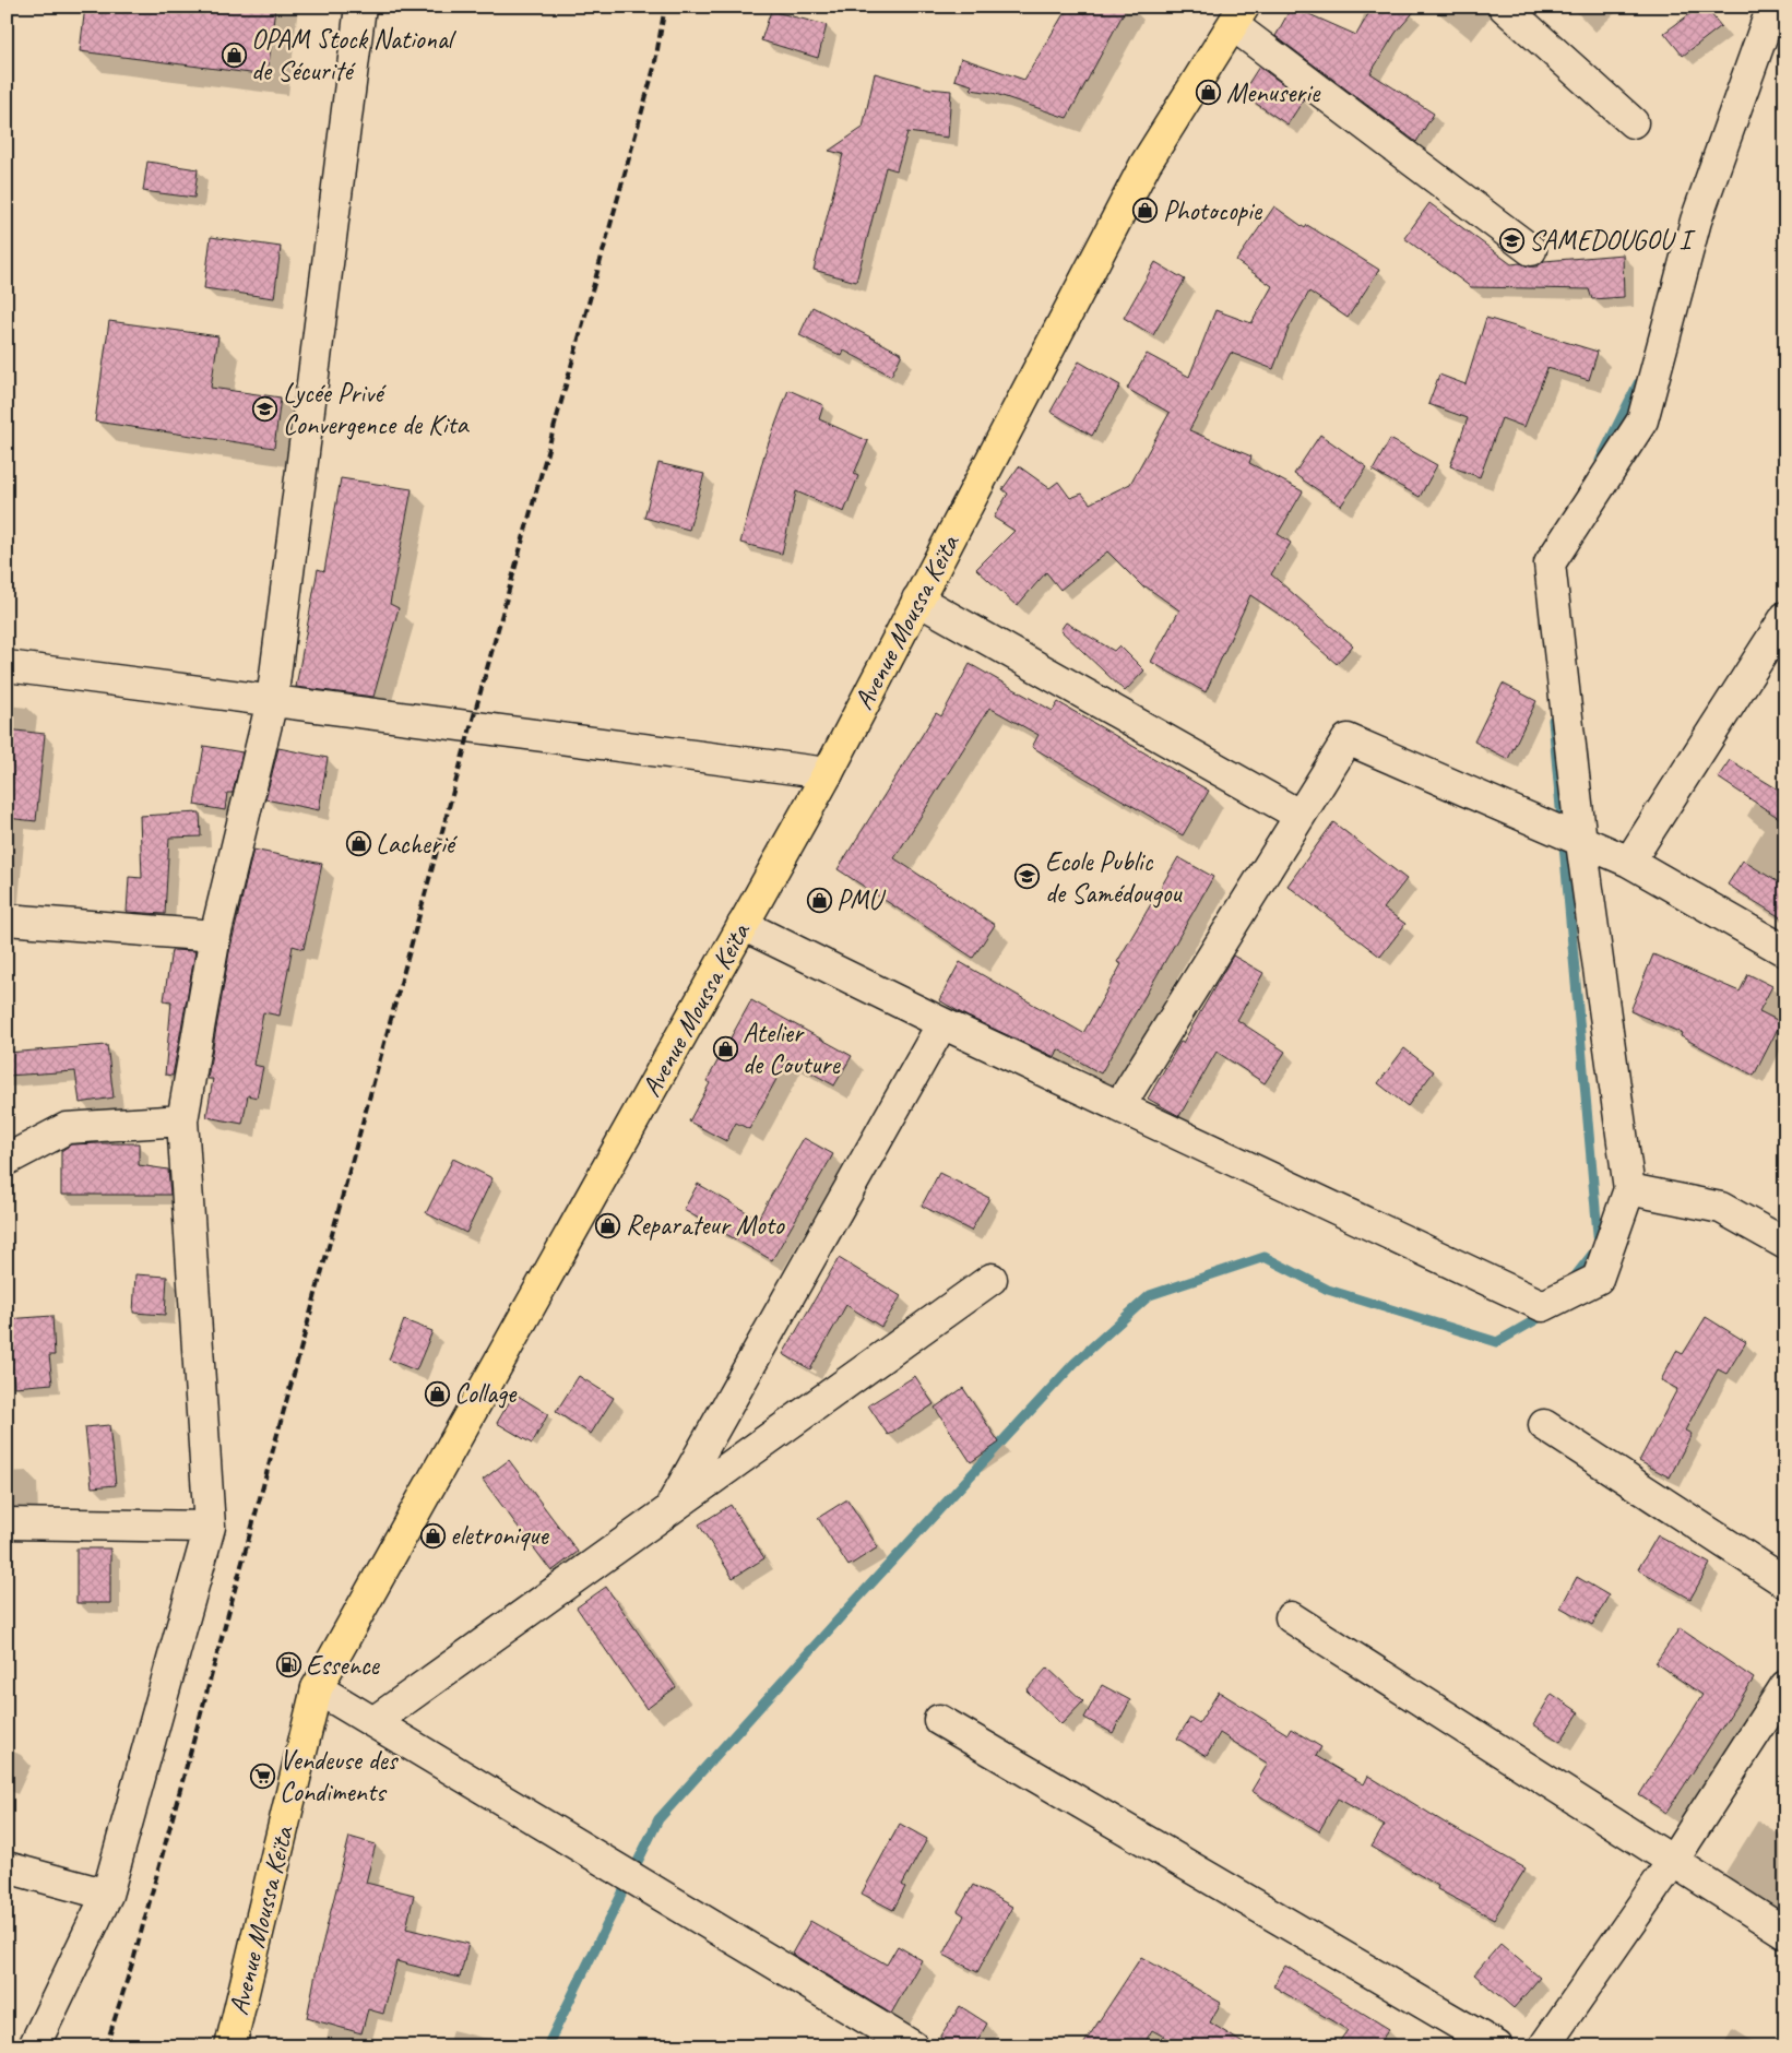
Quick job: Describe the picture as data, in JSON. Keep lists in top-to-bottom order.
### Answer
{
  "streets": {
    "main road": ["Avenue Moussa Keïta"]
  },
  "places": {
    "shop": [
      "OPAM Stock National de Sécurité",
      "Menuserie",
      "Photocopie",
      "Lacherié",
      "PMU",
      "Atelier de Couture",
      "Reparateur Moto",
      "Collage",
      "eletronique"
    ],
    "school or university": ["SAMEDOUGOU I", "Lycée Privé Convergence de Kita", "Ecole Public de Samédougou"],
    "fuel station": ["Essence"],
    "supermarket": ["Vendeuse des Condiments"]
  }
}
